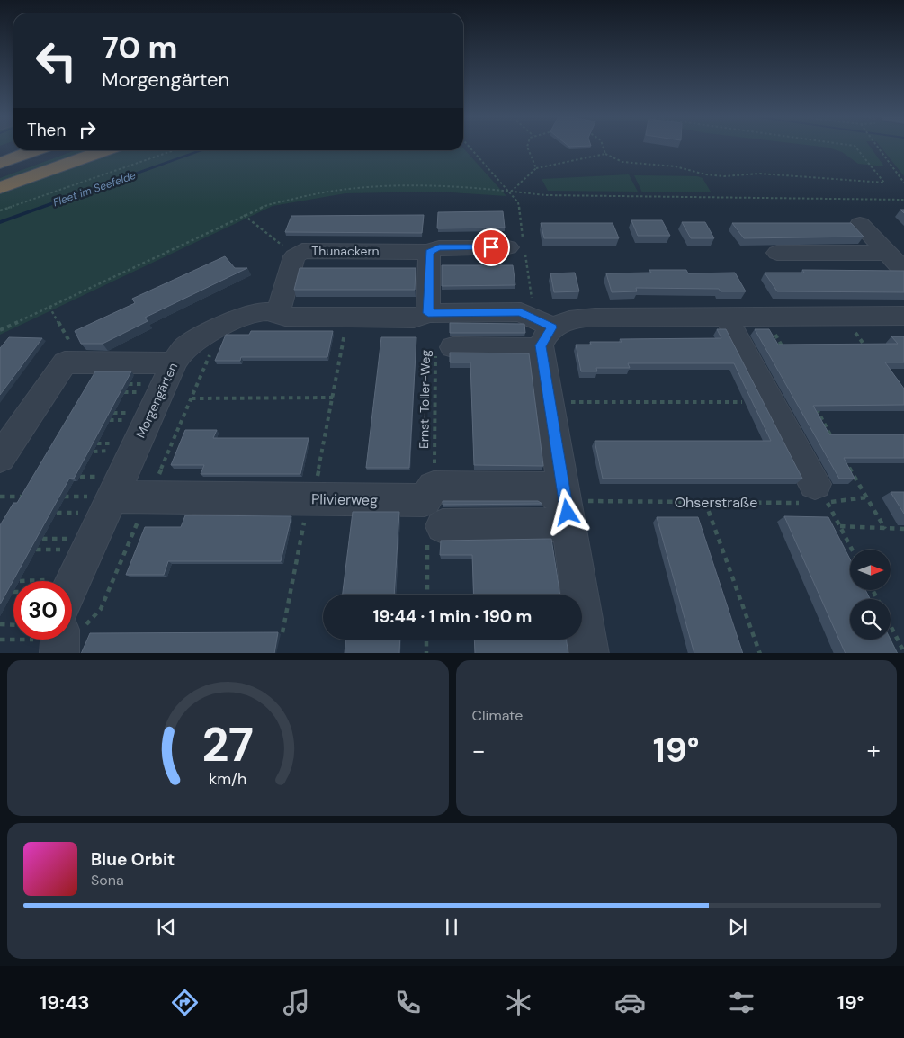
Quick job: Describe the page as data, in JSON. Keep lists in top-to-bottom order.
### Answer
{
  "streets": {
    "street": ["Thunackern", "Morgengärten", "Plivierweg"],
    "path": ["Ernst-Toller-Weg", "Ohserstraße"]
  },
  "crossings": [
    ["Thunackern", "Morgengärten"],
    ["Ernst-Toller-Weg", "Morgengärten"],
    ["Ernst-Toller-Weg", "Plivierweg"],
    ["Morgengärten", "Plivierweg"]
  ],
  "water": ["Fleet im Seefelde"],
  "north": "right",
  "page": {
    "turn": ["70 m", "Morgengärten"],
    "then": "Then",
    "limit": "30",
    "trip": "19:44 · 1 min · 190 m",
    "tile": "Climate",
    "heat": ["−", "19°", "+"],
    "song": ["Blue Orbit", "Sona"],
    "tabs": ["19:43", "19°"],
    "gauge": ["27", "km/h"]
  }
}
